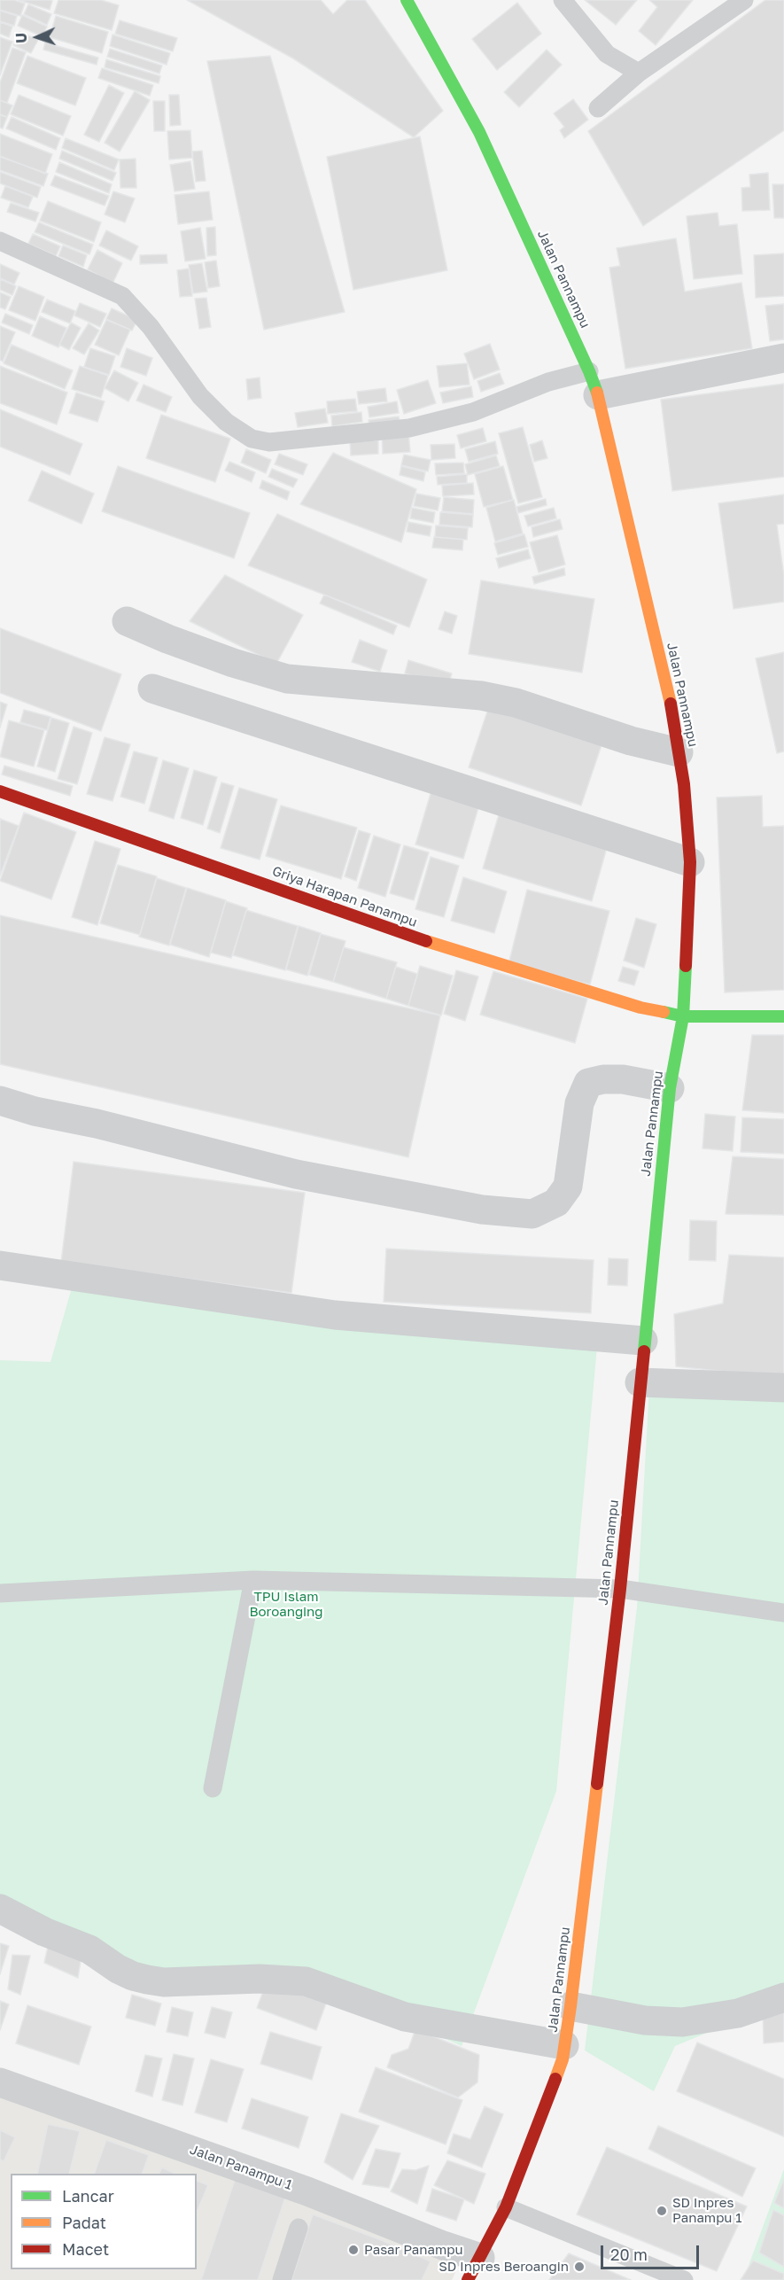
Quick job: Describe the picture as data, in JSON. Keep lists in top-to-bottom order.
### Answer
{
  "streets": {
    "main road": ["Jalan Pannampu", "Griya Harapan Panampu"],
    "street": ["Jalan Panampu 1"]
  },
  "crossings": [
    ["Jalan Pannampu", "Griya Harapan Panampu"],
    ["Jalan Pannampu", "Jalan Panampu 1"]
  ],
  "parks": ["TPU Islam Boroanging"],
  "places": ["SD Inpres Panampu 1", "Pasar Panampu", "SD Inpres Beroangin"],
  "legend": ["Lancar", "Padat", "Macet"],
  "scale_bar": "20 m",
  "north": "left"
}
